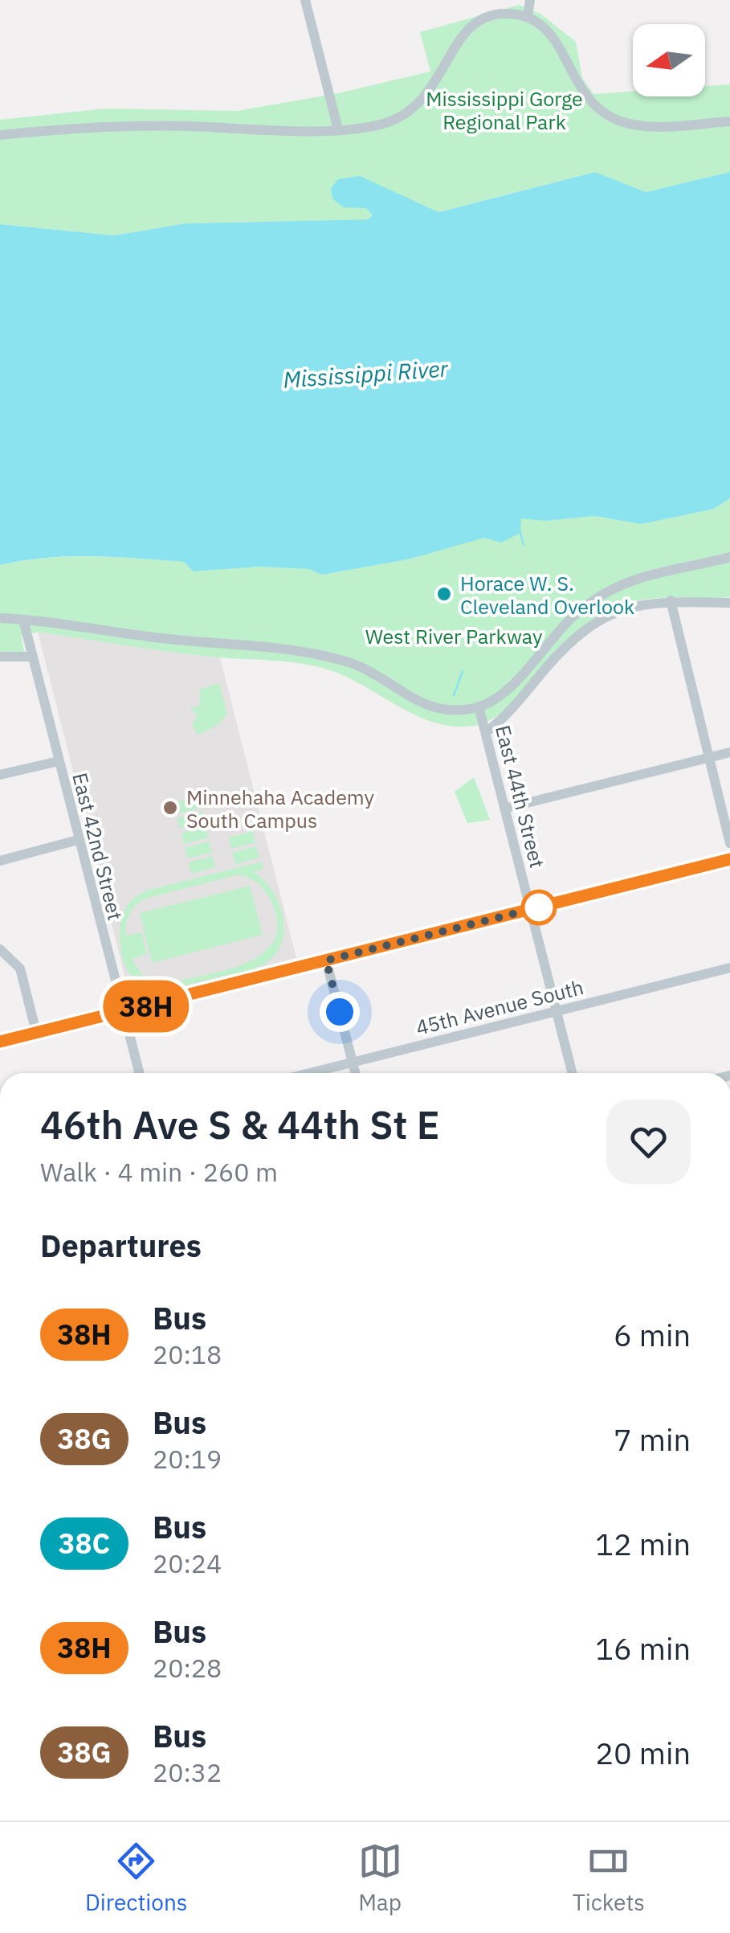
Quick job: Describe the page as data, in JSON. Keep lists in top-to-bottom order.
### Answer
{
  "streets": {
    "street": ["East 44th Street", "East 42nd Street", "45th Avenue South"]
  },
  "crossings": [
    ["East 44th Street", "45th Avenue South"]
  ],
  "water": ["Mississippi River"],
  "parks": ["Mississippi Gorge Regional Park", "West River Parkway"],
  "places": ["Horace W. S. Cleveland Overlook", "Minnehaha Academy South Campus"],
  "lines": ["bus line 38H"],
  "north": "left",
  "page": {
    "on_map": "38H",
    "heading": [
      ["46th Ave S & 44th St E", "Walk · 4 min · 260 m"],
      "Departures"
    ],
    "list": [
      {
        "mark": "38H",
        "name": "Bus",
        "note": "20:18",
        "value": "6 min"
      },
      {
        "mark": "38G",
        "name": "Bus",
        "note": "20:19",
        "value": "7 min"
      },
      {
        "mark": "38C",
        "name": "Bus",
        "note": "20:24",
        "value": "12 min"
      },
      {
        "mark": "38H",
        "name": "Bus",
        "note": "20:28",
        "value": "16 min"
      },
      {
        "mark": "38G",
        "name": "Bus",
        "note": "20:32",
        "value": "20 min"
      }
    ],
    "tabs": ["Directions", "Map", "Tickets"]
  }
}
